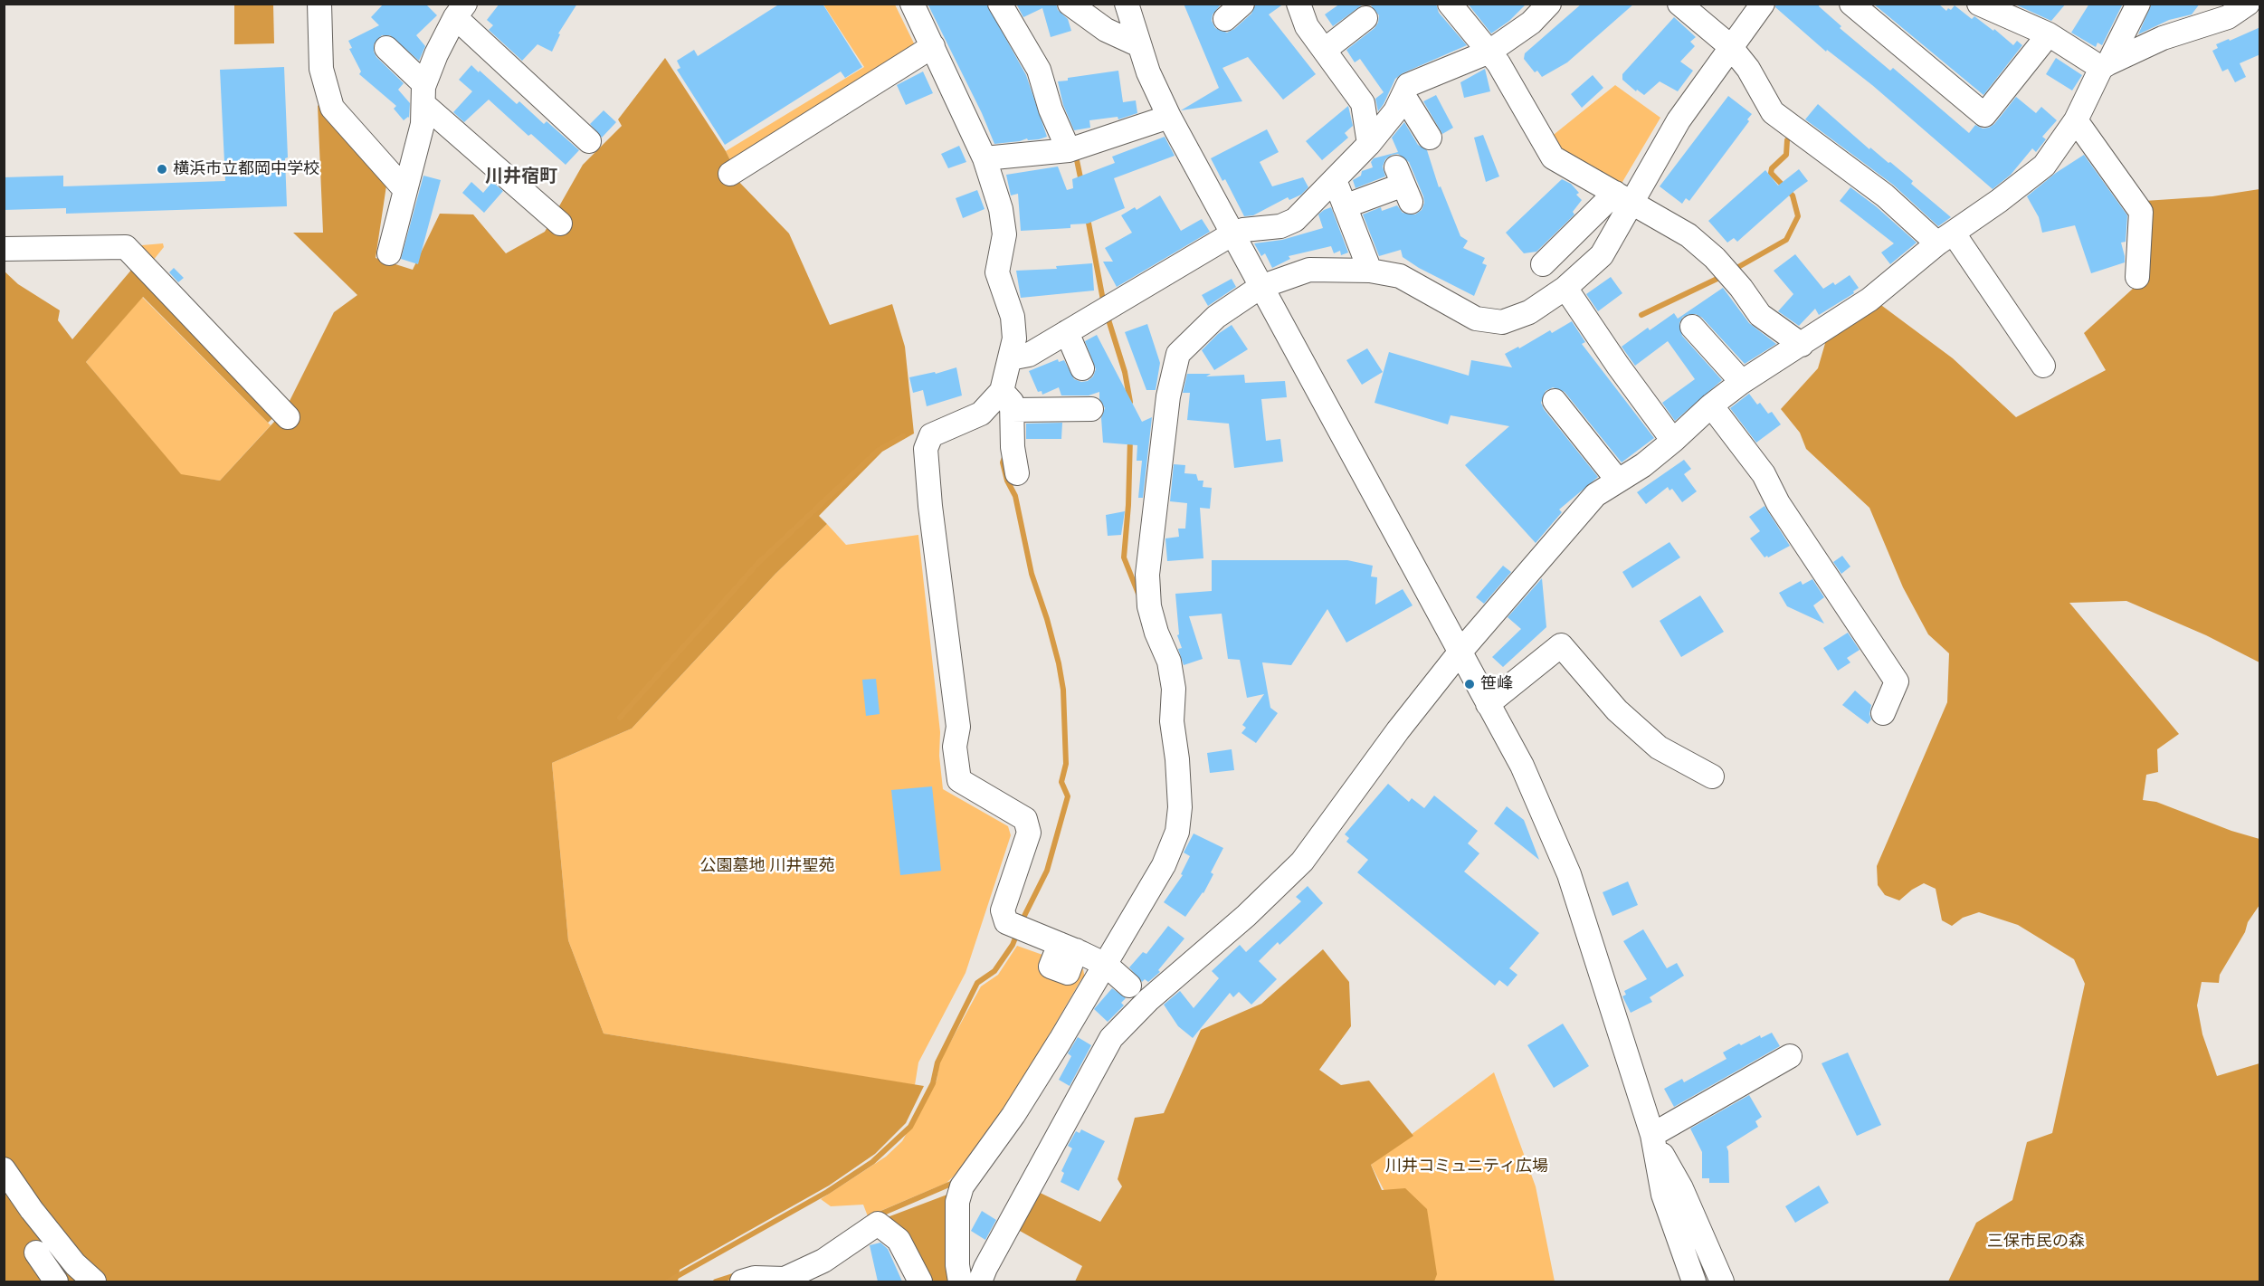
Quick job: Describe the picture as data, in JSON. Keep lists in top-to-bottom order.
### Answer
{
  "districts": ["川井宿町"],
  "parks": ["公園墓地 川井聖苑", "川井コミュニティ広場", "三保市民の森"],
  "places": ["横浜市立都岡中学校", "笹峰"]
}
